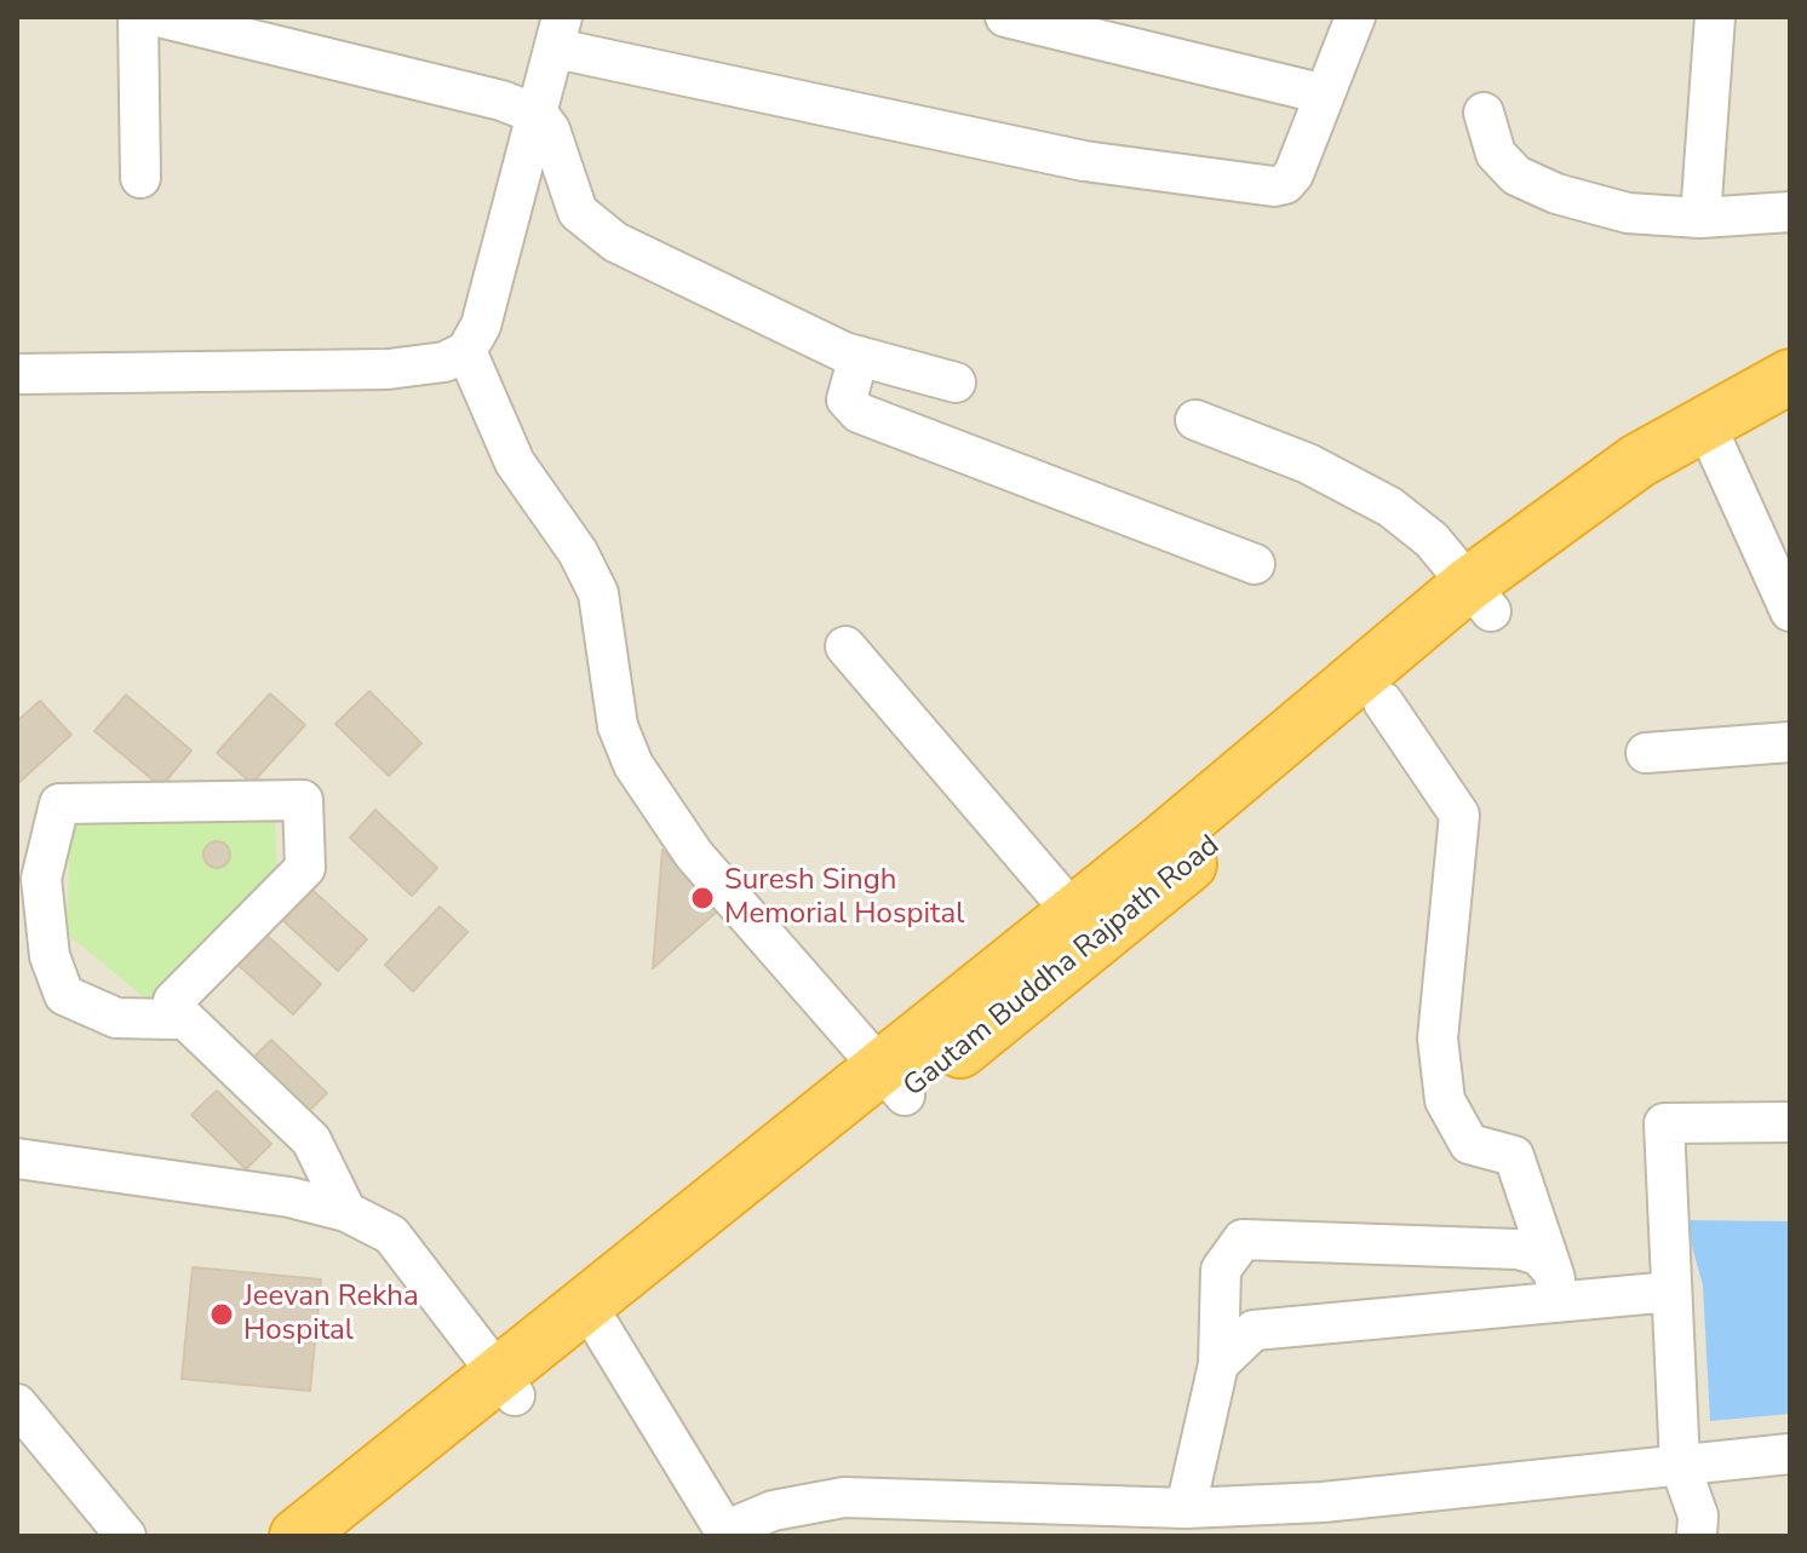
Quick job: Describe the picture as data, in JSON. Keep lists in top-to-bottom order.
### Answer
{
  "streets": {
    "highway": ["Gautam Buddha Rajpath Road"]
  },
  "places": ["Suresh Singh Memorial Hospital", "Jeevan Rekha Hospital"]
}
